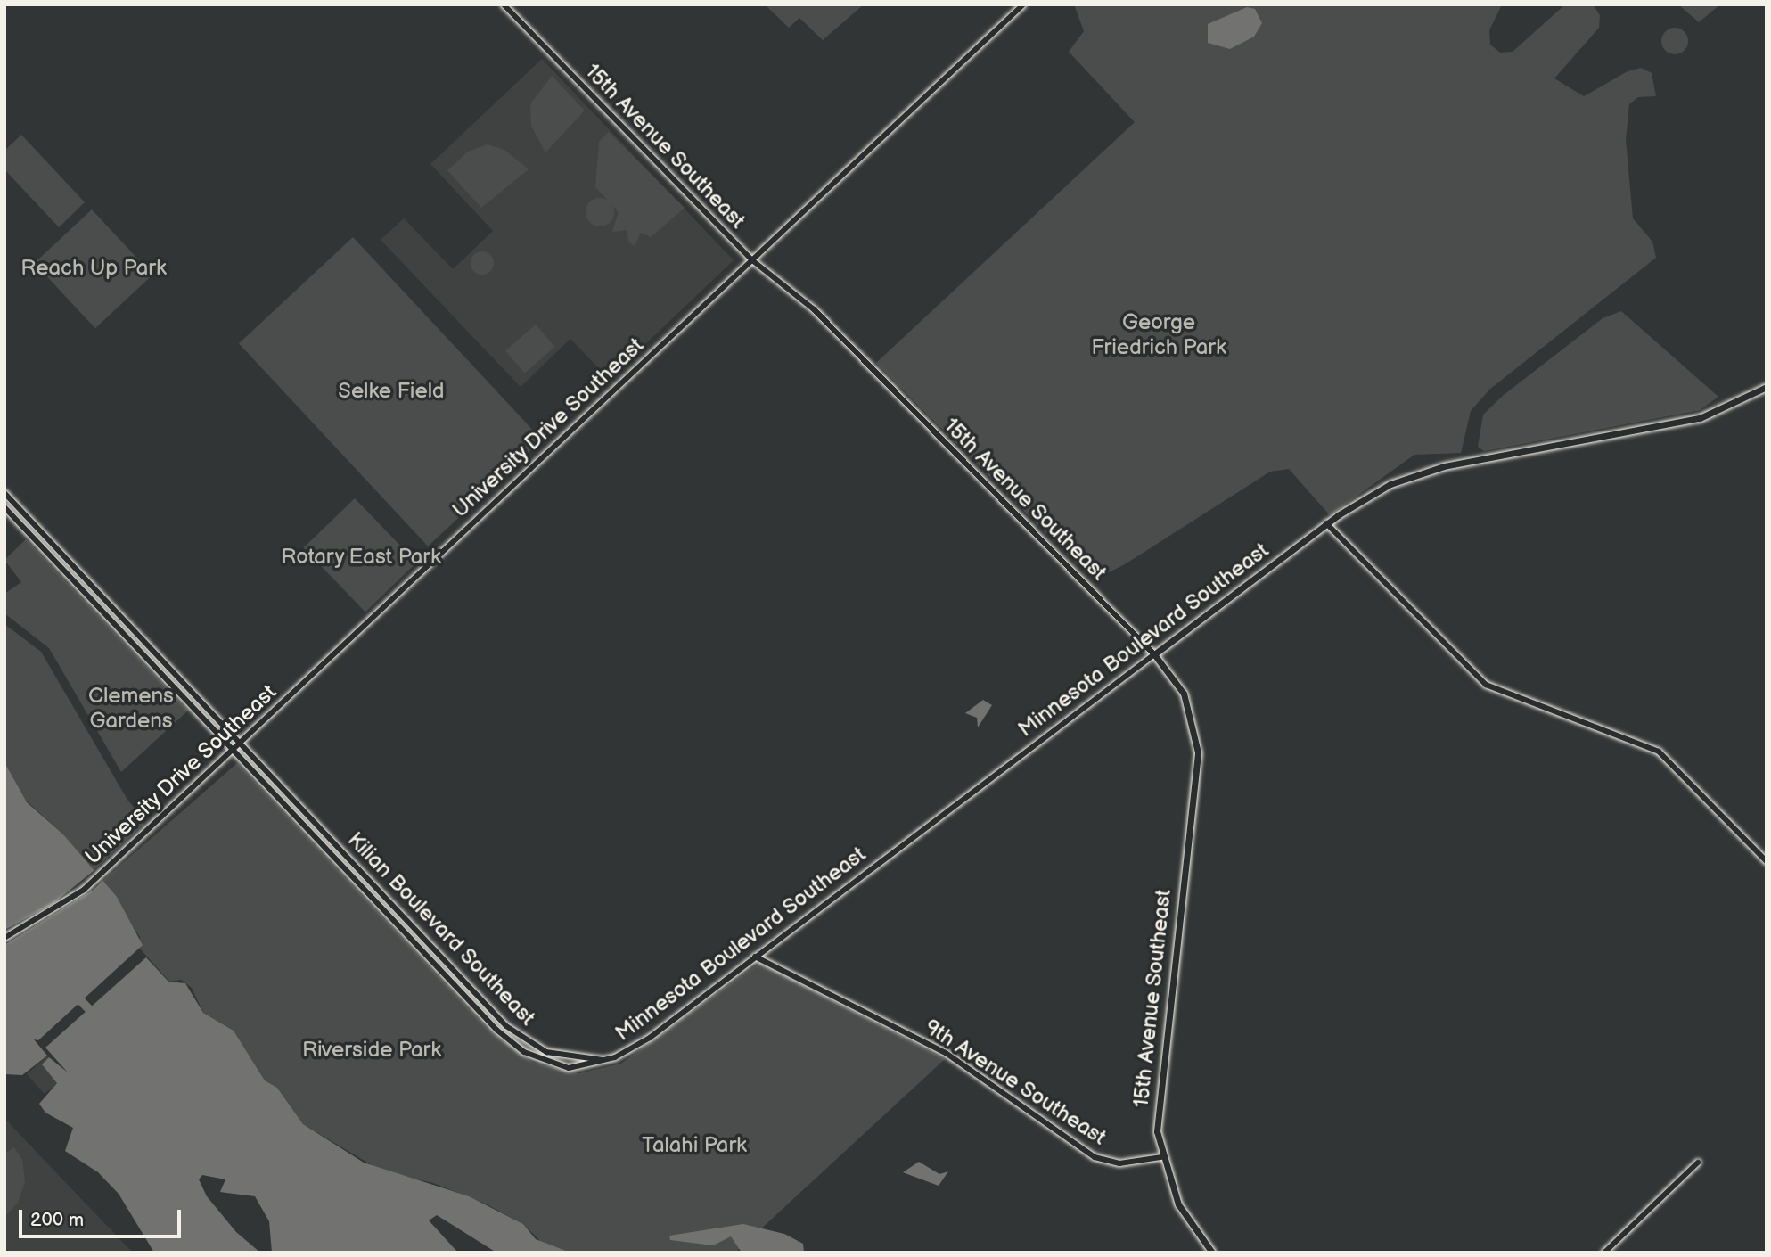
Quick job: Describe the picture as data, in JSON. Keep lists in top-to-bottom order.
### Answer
{
  "streets": {
    "main road": ["15th Avenue Southeast", "Minnesota Boulevard Southeast"],
    "street": ["University Drive Southeast", "Kilian Boulevard Southeast", "9th Avenue Southeast"]
  },
  "crossings": [
    ["15th Avenue Southeast", "University Drive Southeast"],
    ["15th Avenue Southeast", "Minnesota Boulevard Southeast"],
    ["15th Avenue Southeast", "9th Avenue Southeast"],
    ["University Drive Southeast", "Kilian Boulevard Southeast"],
    ["Minnesota Boulevard Southeast", "Kilian Boulevard Southeast"],
    ["Minnesota Boulevard Southeast", "9th Avenue Southeast"]
  ],
  "parks": [
    "Reach Up Park",
    "George Friedrich Park",
    "Selke Field",
    "Rotary East Park",
    "Clemens Gardens",
    "Riverside Park",
    "Talahi Park"
  ],
  "scale_bar": "200 m"
}
